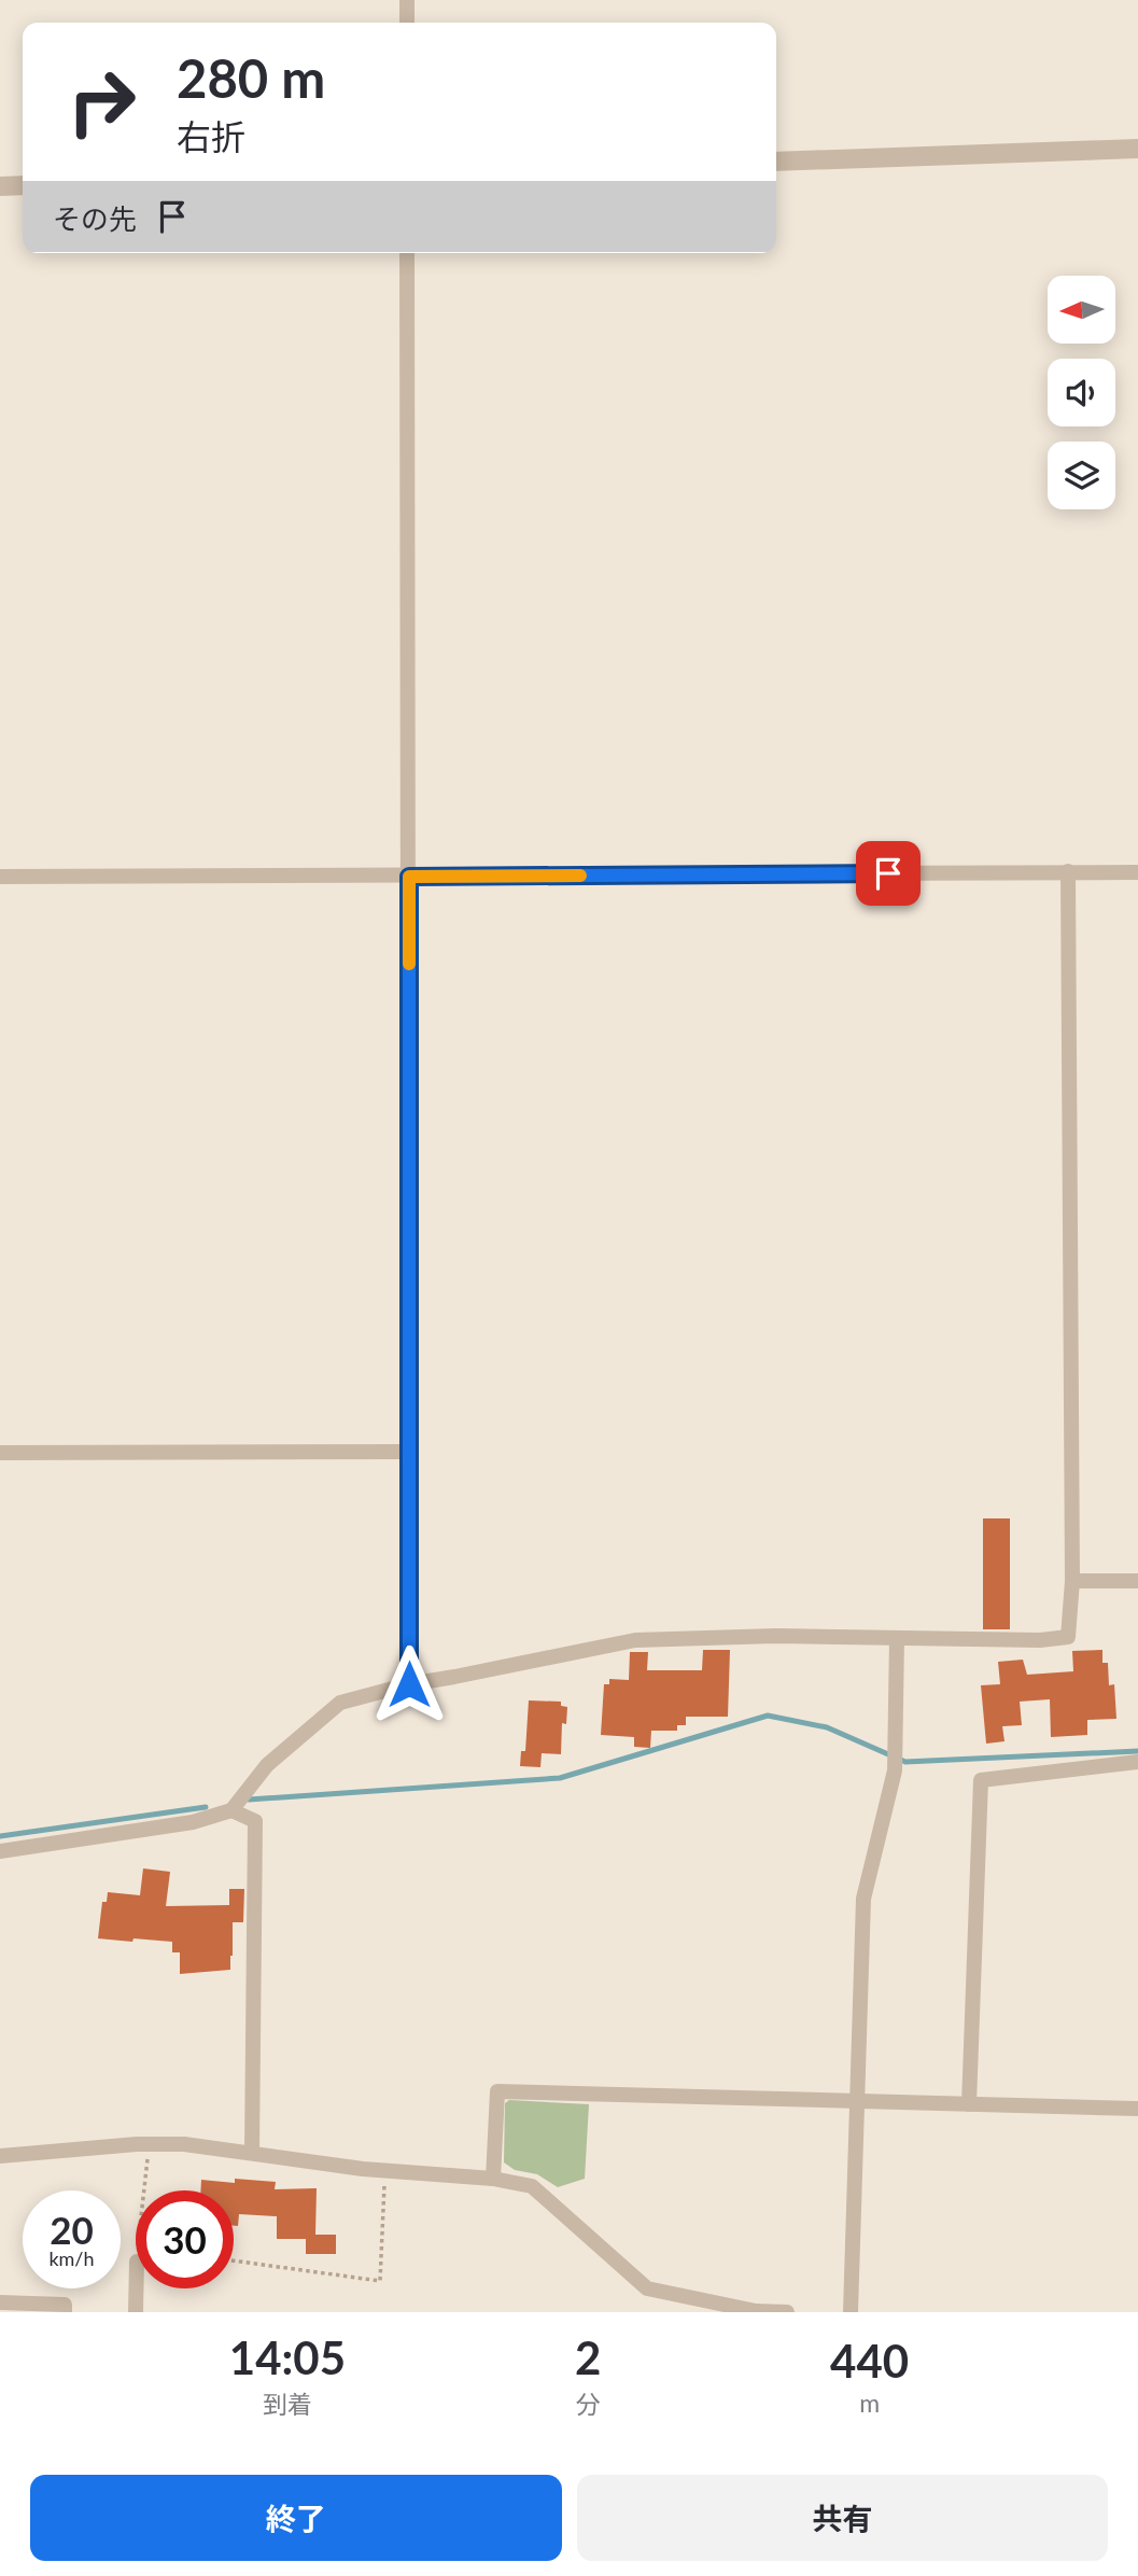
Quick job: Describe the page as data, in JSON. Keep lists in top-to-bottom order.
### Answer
{
  "north": "left",
  "page": {
    "turn": ["280 m", "右折"],
    "then": "その先",
    "speed": "20 km/h",
    "limit": "30",
    "eta": [
      "14:05",
      "到着",
      "2",
      "分",
      "440",
      "m"
    ],
    "buttons": ["終了", "共有"]
  }
}
